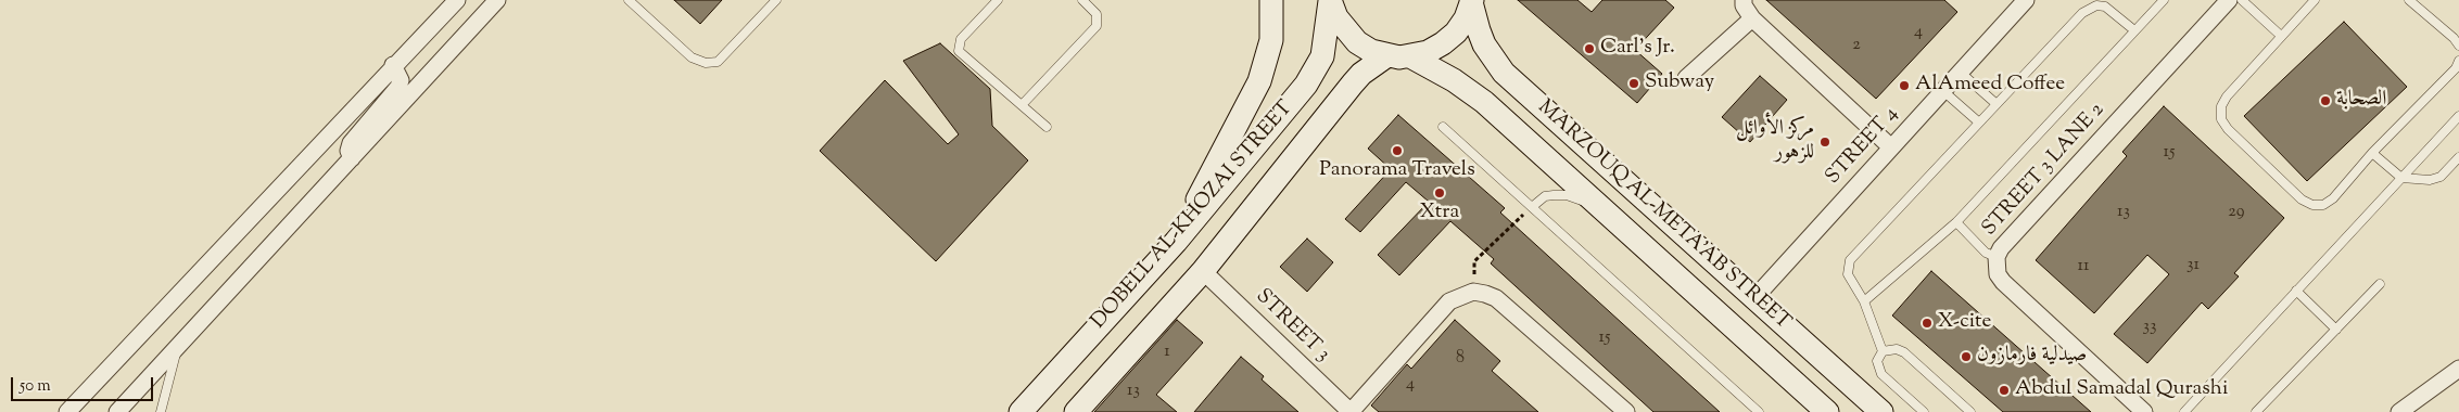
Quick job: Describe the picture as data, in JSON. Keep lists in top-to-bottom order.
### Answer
{
  "streets": {
    "main road": ["DOBELL AL-KHOZAI STREET", "MARZOUQ AL-META'AB STREET"],
    "street": ["STREET 4", "STREET 3 LANE 2", "STREET 3"]
  },
  "crossings": [
    ["STREET 4", "MARZOUQ AL-META'AB STREET"],
    ["DOBELL AL-KHOZAI STREET", "STREET 3"]
  ],
  "places": [
    "Carl's Jr.",
    "Subway",
    "AlAmeed Coffee",
    "الصحابة",
    "مركز الأوائل للزهور",
    "Panorama Travels",
    "Xtra",
    "X-cite",
    "صيدلية فارمازون",
    "Abdul Samadal Qurashi"
  ],
  "house_numbers": [
    "4",
    "2",
    "15",
    "13",
    "29",
    "31",
    "11",
    "33",
    "15",
    "1",
    "8",
    "4",
    "13"
  ],
  "scale_bar": "50 m"
}
